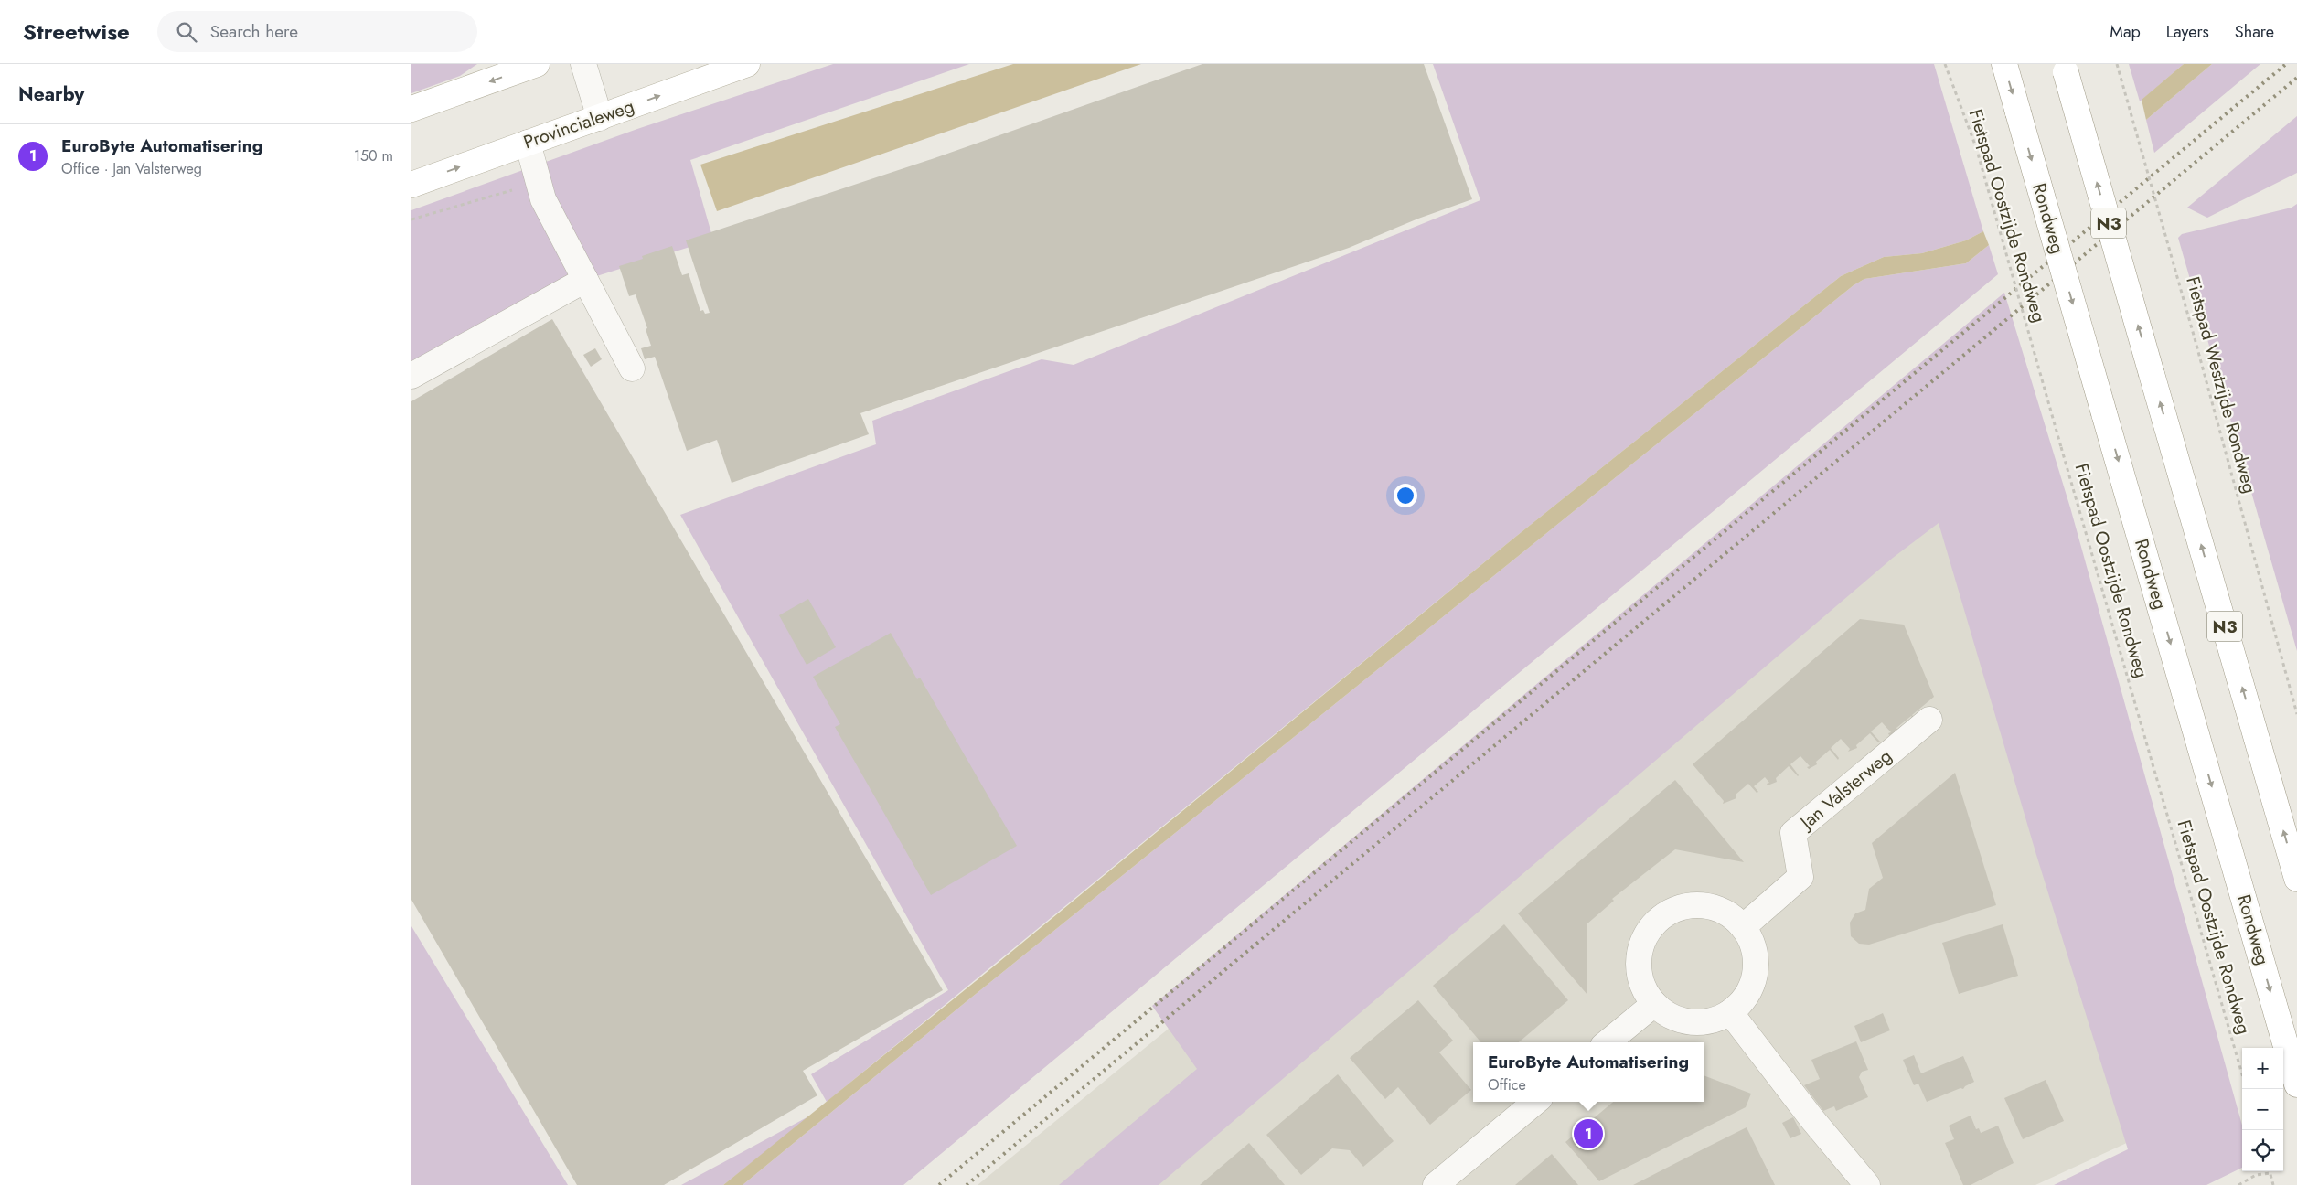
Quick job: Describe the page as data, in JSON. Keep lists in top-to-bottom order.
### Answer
{
  "streets": {
    "main road": ["Provincialeweg", "Rondweg", "N3"],
    "street": ["Jan Valsterweg"],
    "path": ["Fietspad Oostzijde Rondweg", "Fietspad Westzijde Rondweg"]
  },
  "page": {
    "header": "Streetwise",
    "search": "Search here",
    "nav": ["Map", "Layers", "Share"],
    "heading": "Nearby",
    "list": [
      {
        "mark": "1",
        "name": "EuroByte Automatisering",
        "note": "Office · Jan Valsterweg",
        "value": "150 m"
      }
    ],
    "popup": ["EuroByte Automatisering", "Office"],
    "map_buttons": ["+", "−"],
    "pins": "1"
  }
}
